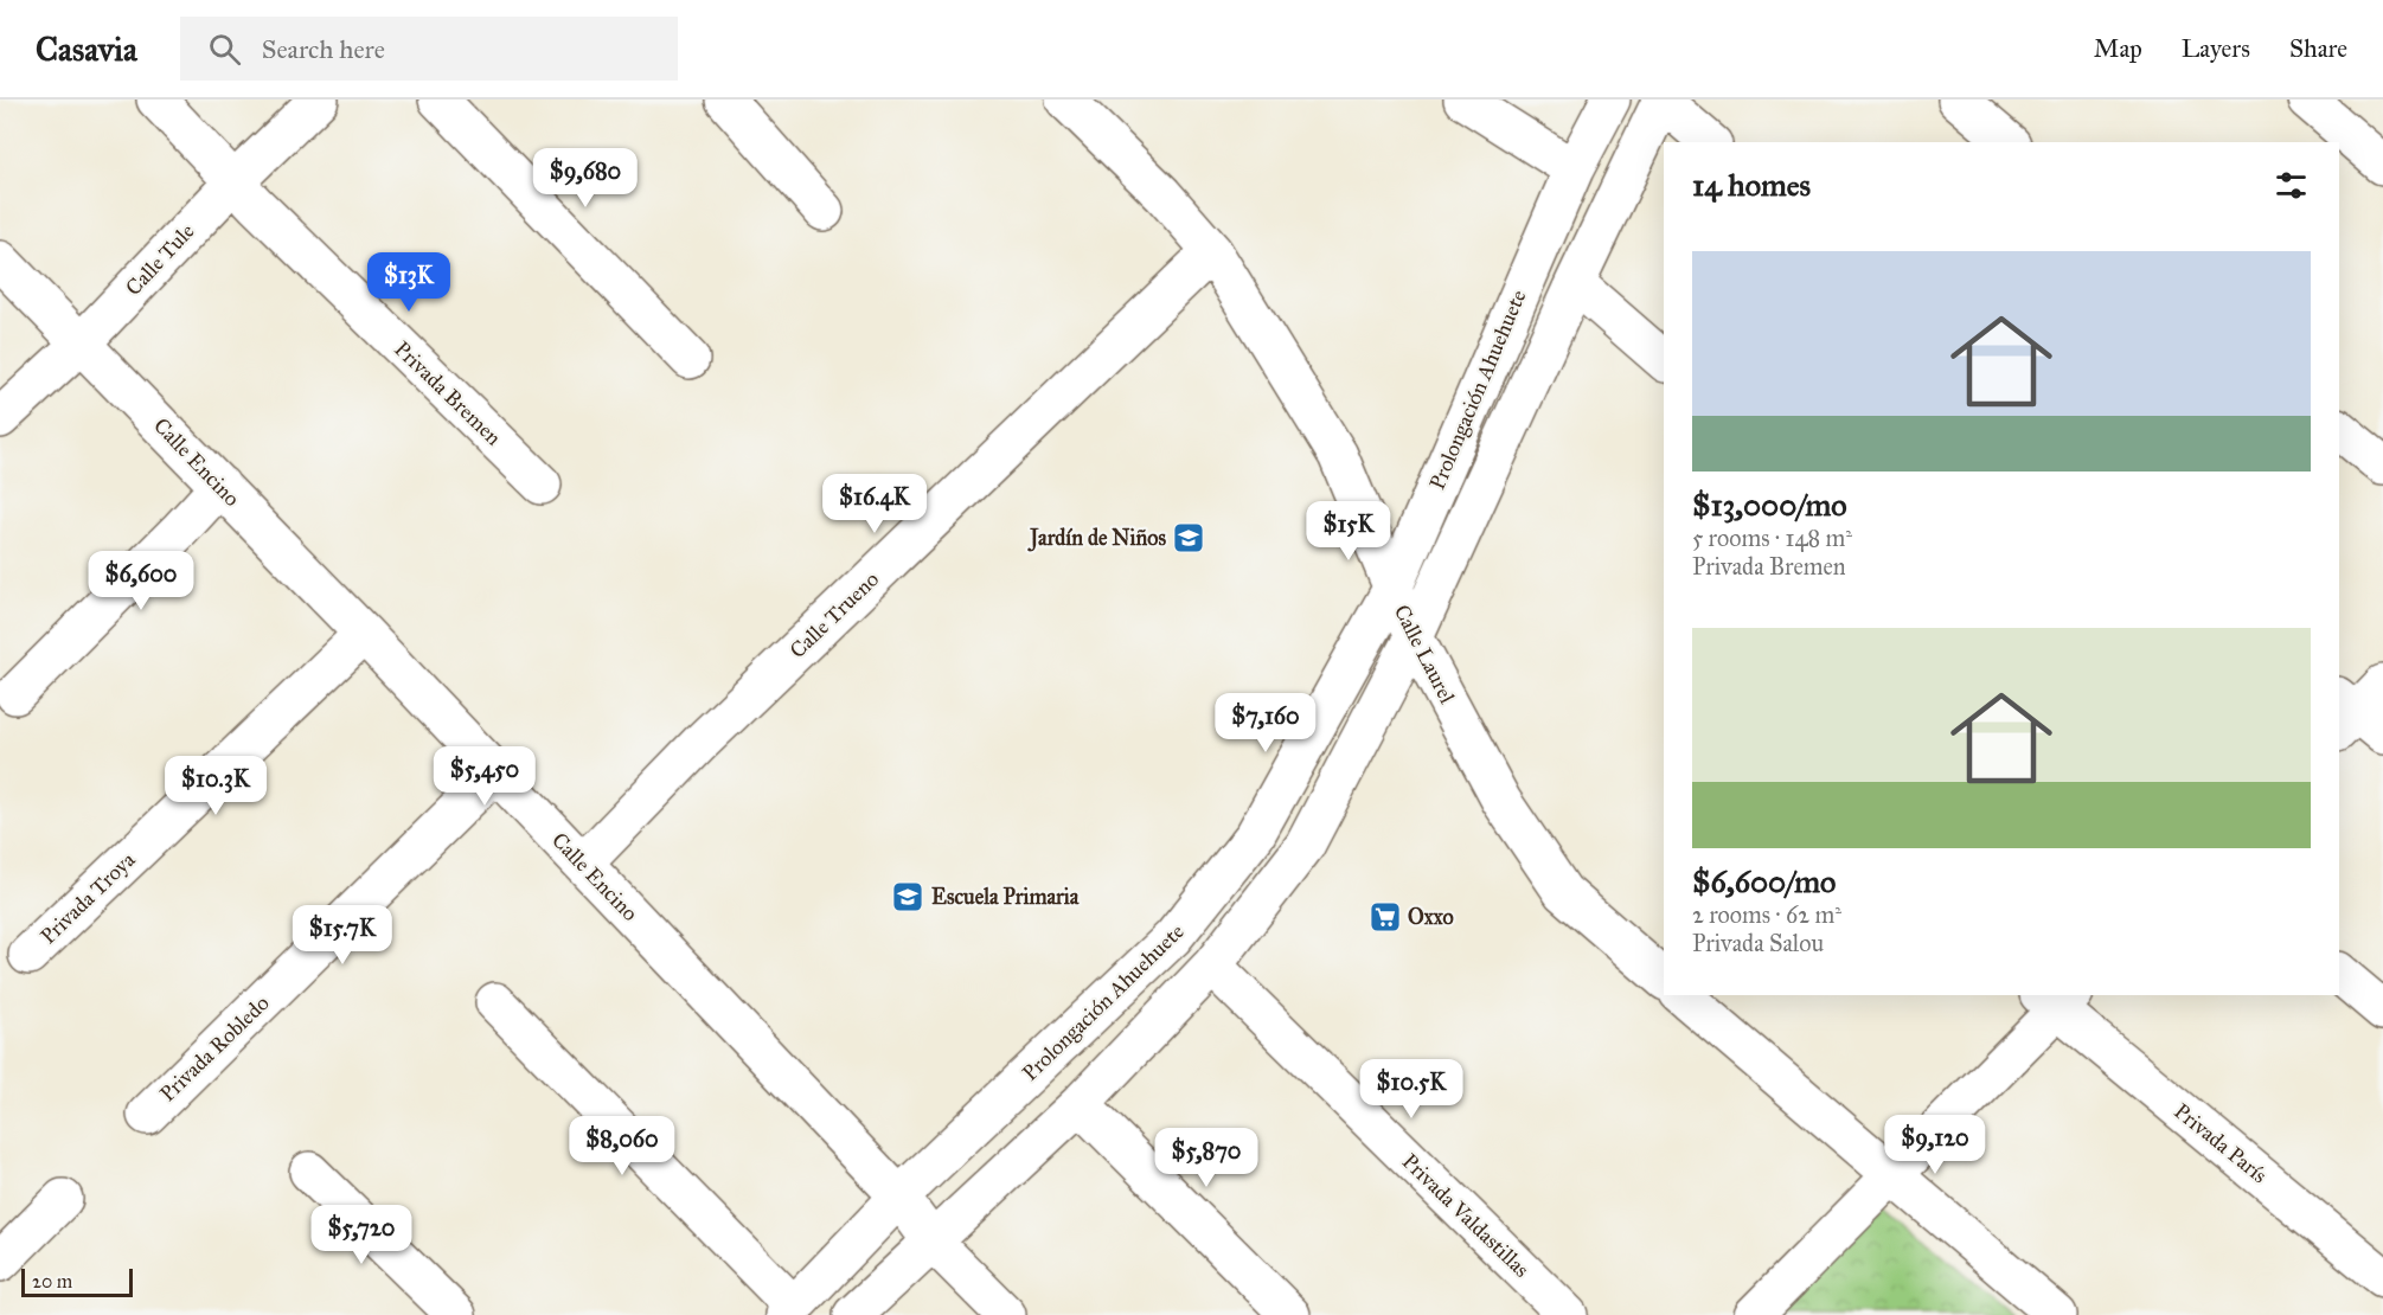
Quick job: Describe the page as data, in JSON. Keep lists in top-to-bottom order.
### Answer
{
  "streets": {
    "street": [
      "Calle Tule",
      "Prolongación Ahuehuete",
      "Privada Bremen",
      "Calle Encino",
      "Calle Trueno",
      "Calle Laurel",
      "Privada Troya",
      "Privada Robledo",
      "Privada París",
      "Privada Valdastillas"
    ]
  },
  "crossings": [
    ["Calle Tule", "Privada Bremen"],
    ["Calle Tule", "Calle Encino"],
    ["Prolongación Ahuehuete", "Calle Encino"],
    ["Prolongación Ahuehuete", "Calle Laurel"],
    ["Prolongación Ahuehuete", "Privada Valdastillas"],
    ["Calle Encino", "Calle Trueno"],
    ["Calle Encino", "Privada Troya"],
    ["Calle Encino", "Privada Robledo"],
    ["Calle Trueno", "Calle Laurel"]
  ],
  "places": {
    "school or university": ["Jardín de Niños", "Escuela Primaria"],
    "supermarket": ["Oxxo"]
  },
  "scale_bar": "20 m",
  "page": {
    "header": "Casavia",
    "search": "Search here",
    "nav": ["Map", "Layers", "Share"],
    "heading": "14 homes",
    "price": [
      "$9,680",
      "$13K",
      "$16.4K",
      "$15K",
      "$6,600",
      "$7,160",
      "$5,450",
      "$10.3K",
      "$15.7K",
      "$10.5K",
      "$9,120",
      "$8,060",
      "$5,870",
      "$5,720"
    ],
    "list": [
      {
        "name": "$13,000/mo",
        "note": "5 rooms · 148 m² · Privada Bremen"
      },
      {
        "name": "$6,600/mo",
        "note": "2 rooms · 62 m² · Privada Salou"
      }
    ],
    "scale": "20 m"
  }
}
